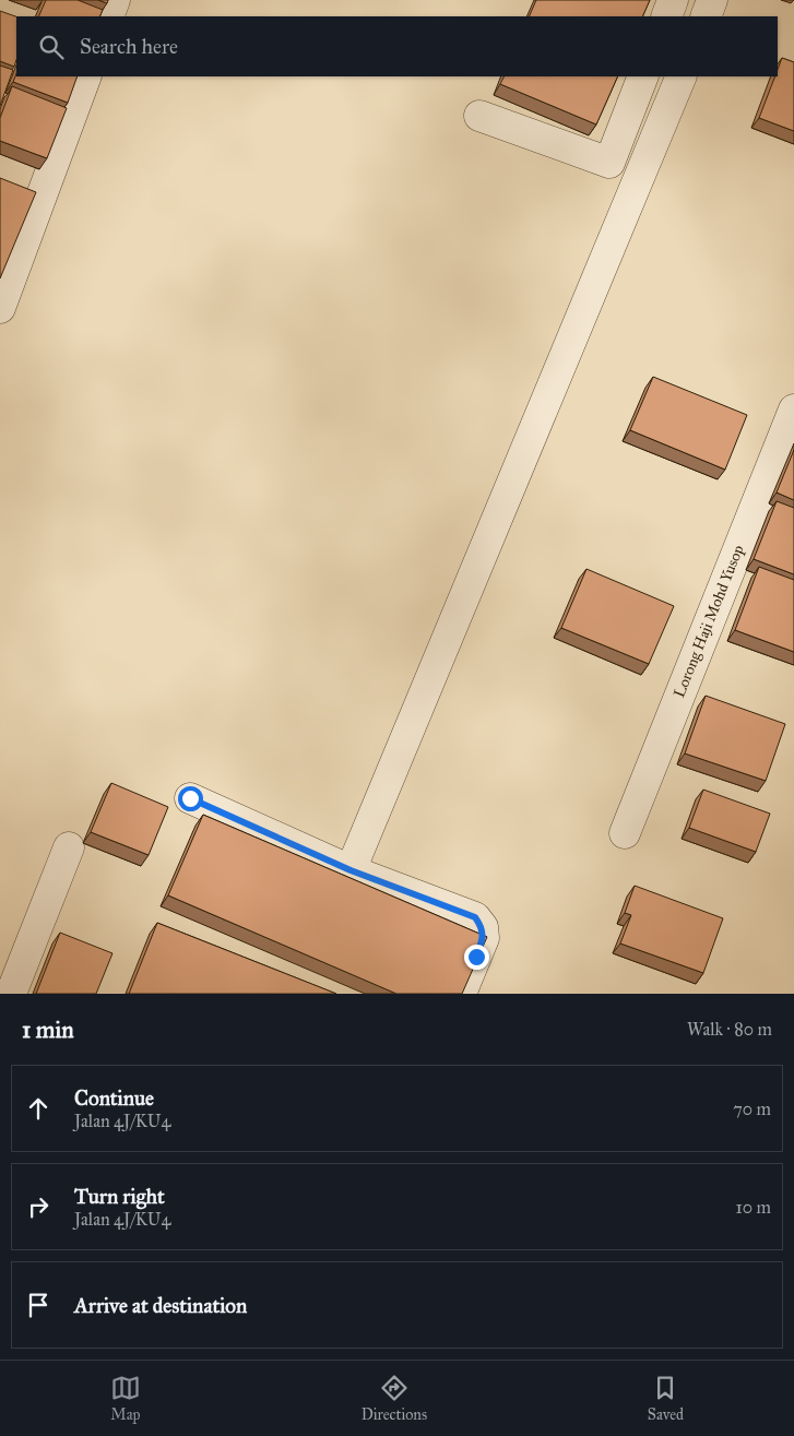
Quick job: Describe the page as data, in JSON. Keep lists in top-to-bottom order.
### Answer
{
  "streets": {
    "street": ["Lorong Haji Mohd Yusop"]
  },
  "page": {
    "search": "Search here",
    "heading": ["1 min", "Walk · 80 m"],
    "list": [
      ["Continue", "Jalan 4J/KU4", "70 m"],
      ["Turn right", "Jalan 4J/KU4", "10 m"],
      "Arrive at destination"
    ],
    "nav": ["Map", "Directions", "Saved"]
  }
}
